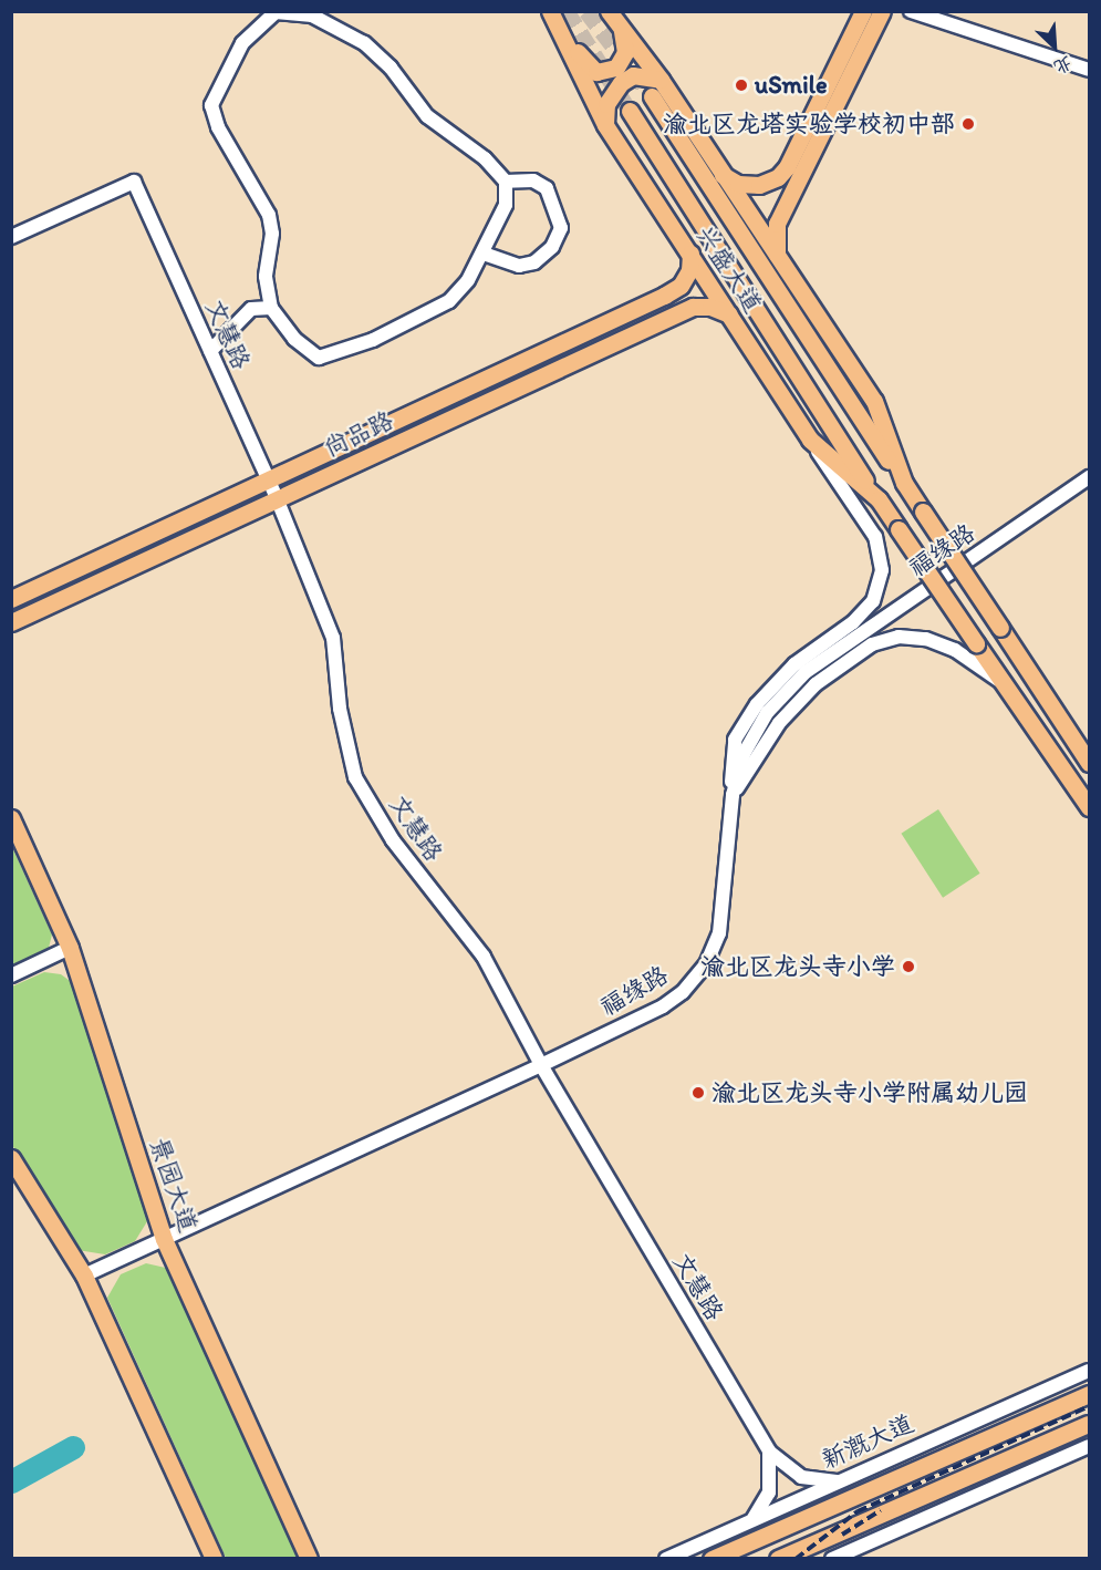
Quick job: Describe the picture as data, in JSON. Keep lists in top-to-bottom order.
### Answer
{
  "streets": {
    "main road": [
      "兴盛大道",
      "尚品路",
      "景园大道",
      "新溉大道"
    ],
    "street": ["文慧路", "福缘路"]
  },
  "crossings": [
    ["兴盛大道", "尚品路"],
    ["文慧路", "尚品路"],
    ["文慧路", "福缘路"],
    ["福缘路", "景园大道"]
  ],
  "places": [
    "uSmile",
    "渝北区龙塔实验学校初中部",
    "渝北区龙头寺小学",
    "渝北区龙头寺小学附属幼儿园"
  ],
  "north": "bottom right"
}
